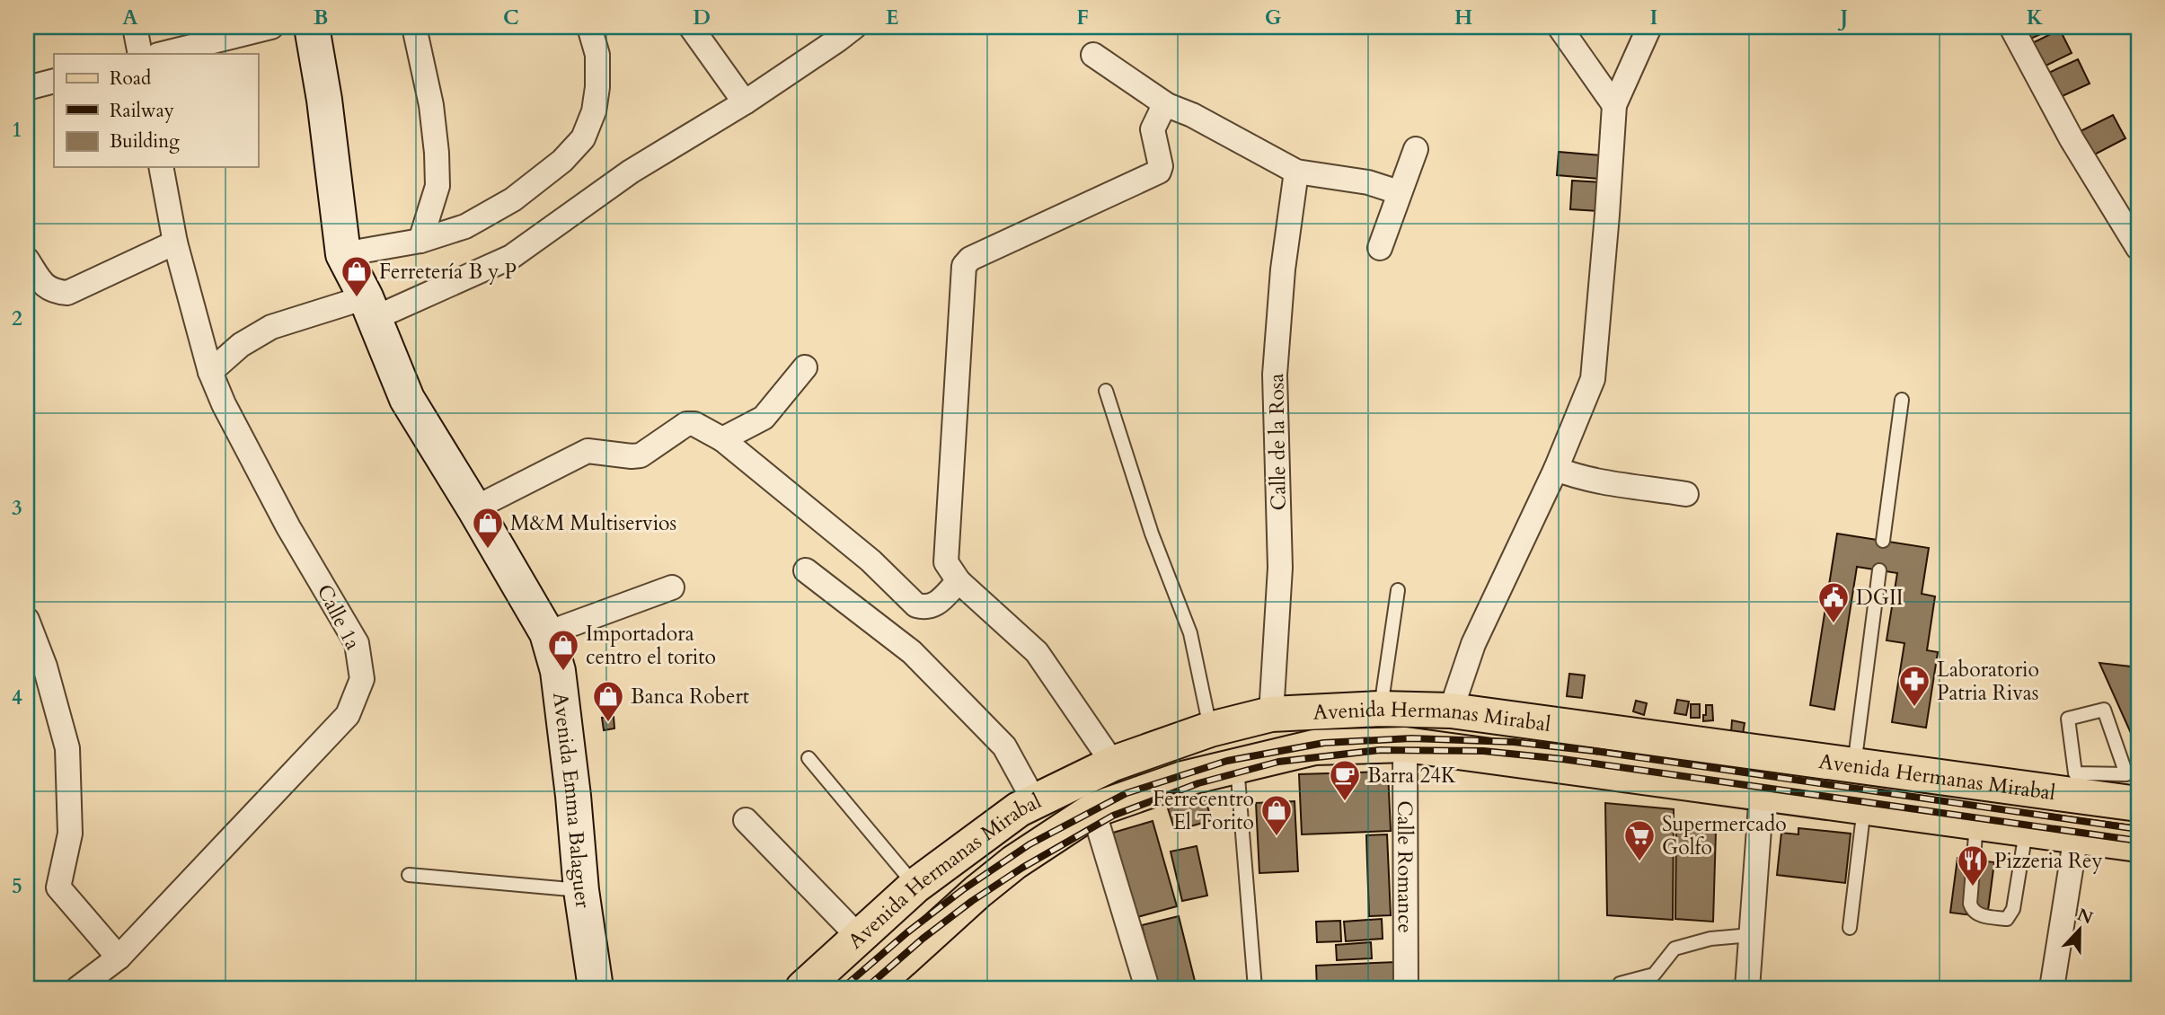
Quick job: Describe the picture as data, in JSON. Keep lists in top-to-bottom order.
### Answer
{
  "streets": {
    "main road": ["Avenida Hermanas Mirabal"],
    "street": [
      "Calle de la Rosa",
      "Calle 1a",
      "Avenida Emma Balaguer",
      "Calle Romance"
    ]
  },
  "crossings": [
    ["Calle de la Rosa", "Avenida Hermanas Mirabal"],
    ["Avenida Hermanas Mirabal", "Calle Romance"]
  ],
  "places": {
    "shop": [
      "Ferretería B y P",
      "M&M Multiservios",
      "Importadora centro el torito",
      "Banca Robert",
      "Ferrecentro El Torito"
    ],
    "public building": ["DGII"],
    "pharmacy": ["Laboratorio Patria Rivas"],
    "cafe": ["Barra 24K"],
    "supermarket": ["Supermercado Golfo"],
    "restaurant": ["Pizzeria Rey"]
  },
  "legend": ["Road", "Railway", "Building"],
  "north": "top",
  "grid": {
    "columns": [
      "A",
      "B",
      "C",
      "D",
      "E",
      "F",
      "G",
      "H",
      "I",
      "J",
      "K"
    ],
    "rows": [
      "1",
      "2",
      "3",
      "4",
      "5"
    ]
  }
}
